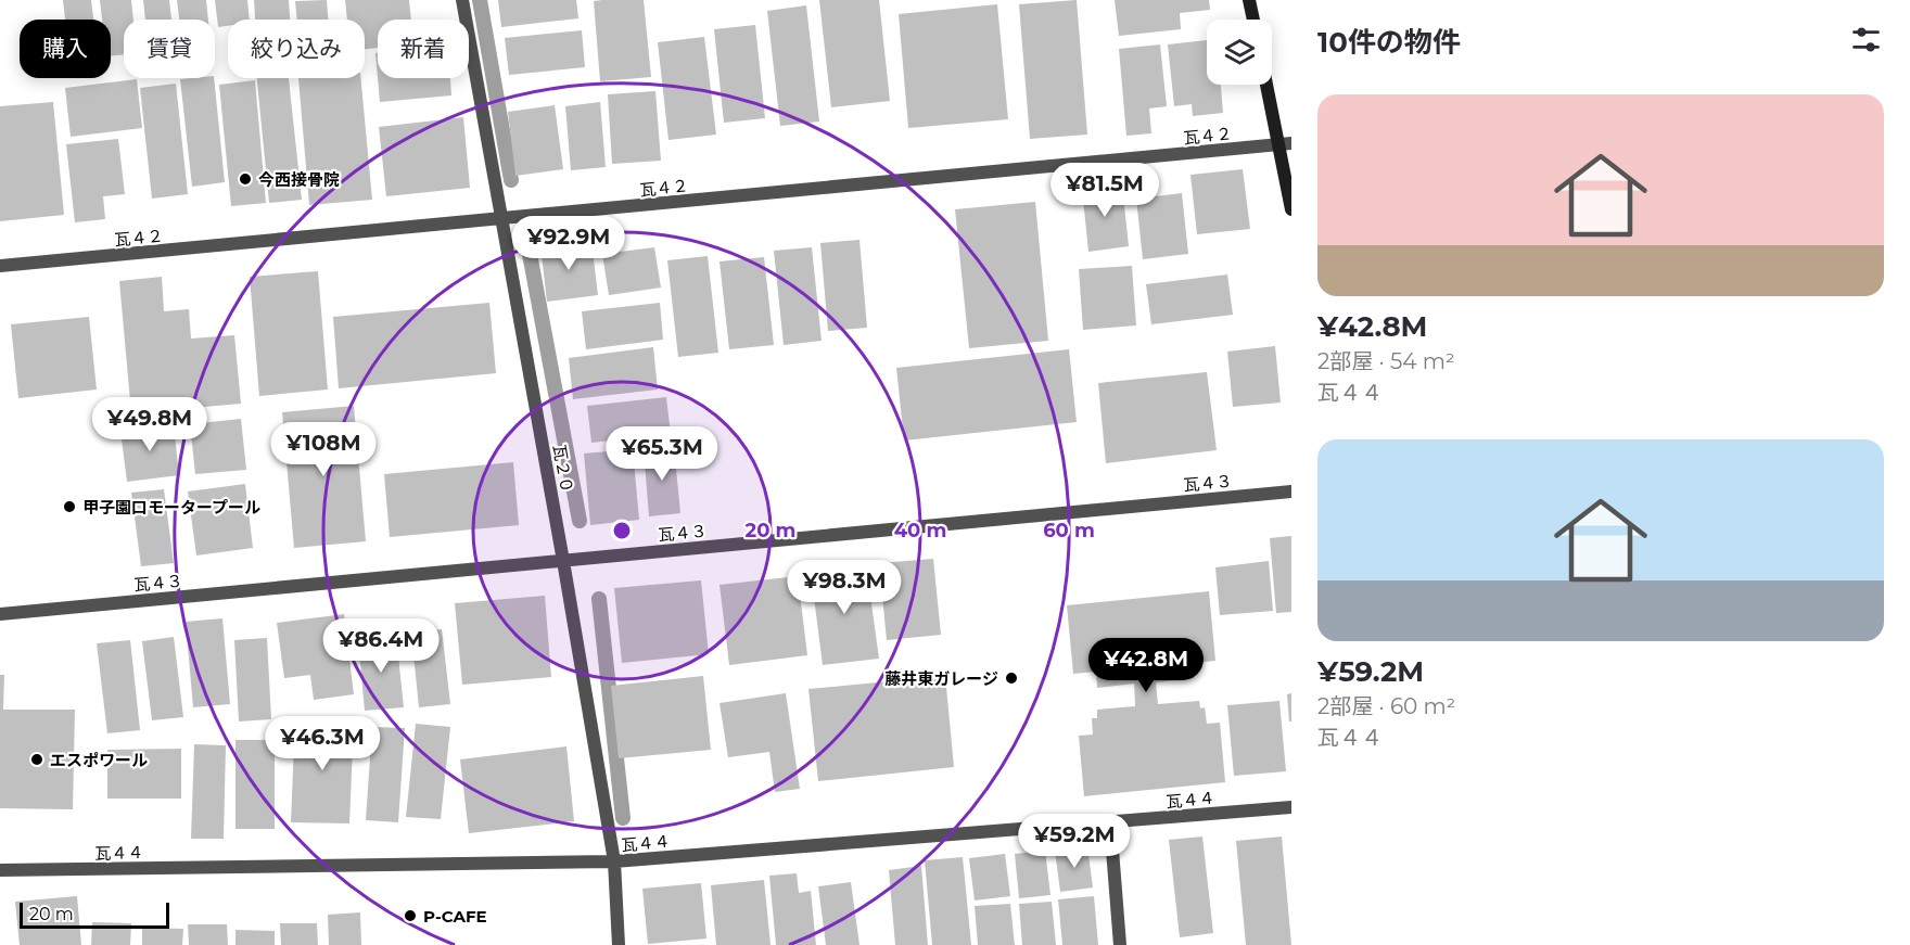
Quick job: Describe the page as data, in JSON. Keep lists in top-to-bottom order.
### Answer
{
  "streets": {
    "street": [
      "瓦４２",
      "瓦２０",
      "瓦４３",
      "瓦４４"
    ]
  },
  "crossings": [
    ["瓦４２", "瓦２０"],
    ["瓦２０", "瓦４３"],
    ["瓦２０", "瓦４４"]
  ],
  "places": [
    "今西接骨院",
    "甲子園口モータープール",
    "藤井東ガレージ",
    "エスポワール",
    "P-CAFE"
  ],
  "scale_bar": "20 m",
  "page": {
    "heading": "10件の物件",
    "chip": [
      "購入",
      "賃貸",
      "絞り込み",
      "新着"
    ],
    "list": [
      {
        "name": "¥42.8M",
        "note": "2部屋 · 54 m² · 瓦４４"
      },
      {
        "name": "¥59.2M",
        "note": "2部屋 · 60 m² · 瓦４４"
      }
    ],
    "price": [
      "¥81.5M",
      "¥92.9M",
      "¥49.8M",
      "¥108M",
      "¥65.3M",
      "¥98.3M",
      "¥86.4M",
      "¥42.8M",
      "¥46.3M",
      "¥59.2M"
    ],
    "scale": "20 m"
  },
  "rings": ["20 m", "40 m", "60 m"]
}
